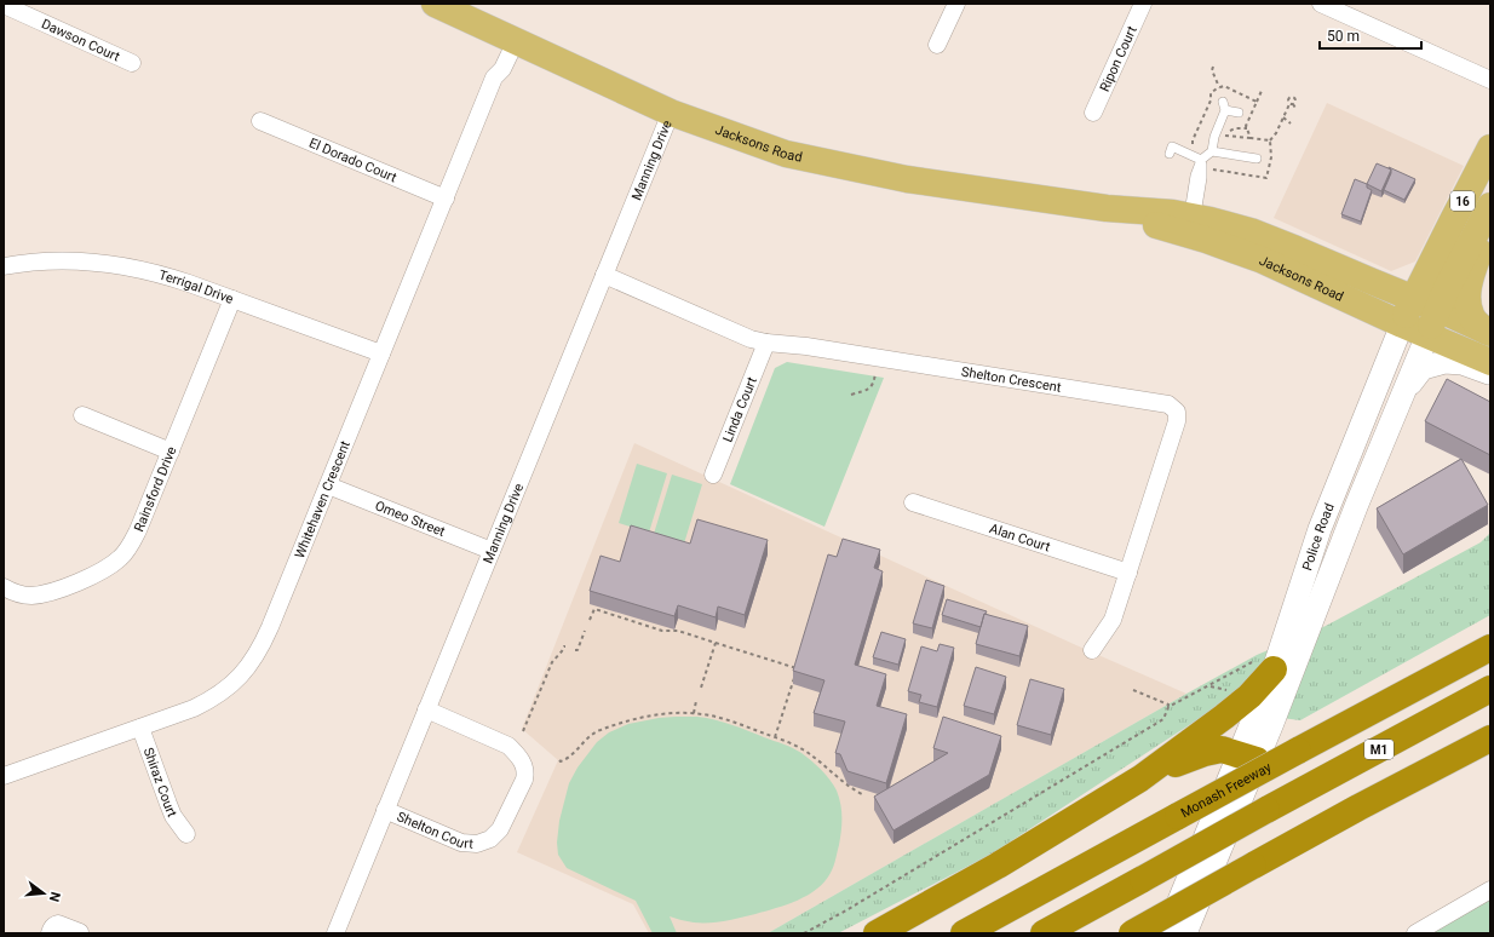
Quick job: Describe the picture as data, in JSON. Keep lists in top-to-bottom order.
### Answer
{
  "streets": {
    "highway": ["M1", "Monash Freeway"],
    "main road": ["Jacksons Road", "16", "Police Road"],
    "street": [
      "Dawson Court",
      "Ripon Court",
      "El Dorado Court",
      "Manning Drive",
      "Terrigal Drive",
      "Shelton Crescent",
      "Linda Court",
      "Rainsford Drive",
      "Whitehaven Crescent",
      "Omeo Street",
      "Alan Court",
      "Shiraz Court",
      "Shelton Court"
    ]
  },
  "crossings": [
    ["Jacksons Road", "Manning Drive"],
    ["Jacksons Road", "Whitehaven Crescent"],
    ["Jacksons Road", "Police Road"],
    ["El Dorado Court", "Whitehaven Crescent"],
    ["Manning Drive", "Shelton Crescent"],
    ["Manning Drive", "Omeo Street"],
    ["Manning Drive", "Shelton Court"],
    ["Terrigal Drive", "Rainsford Drive"],
    ["Terrigal Drive", "Whitehaven Crescent"],
    ["Shelton Crescent", "Linda Court"],
    ["Shelton Crescent", "Alan Court"],
    ["Whitehaven Crescent", "Omeo Street"],
    ["Whitehaven Crescent", "Shiraz Court"]
  ],
  "scale_bar": "50 m",
  "north": "right"
}
